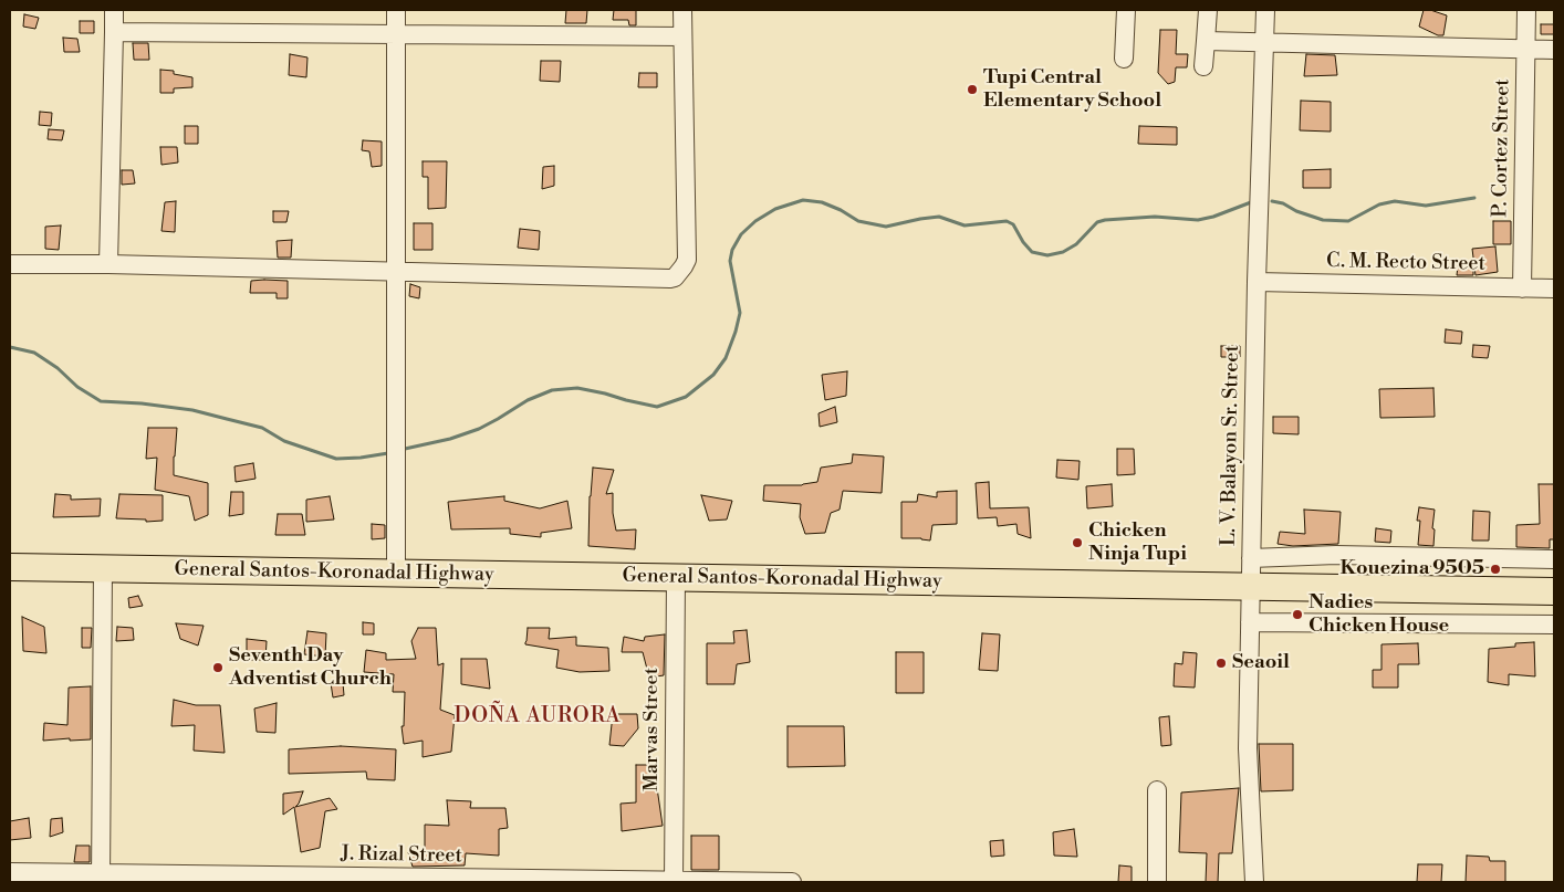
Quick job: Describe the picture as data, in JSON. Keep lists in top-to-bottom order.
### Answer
{
  "streets": {
    "highway": ["General Santos-Koronadal Highway"],
    "street": [
      "P. Cortez Street",
      "C. M. Recto Street",
      "L. V. Balayon Sr. Street",
      "Marvas Street",
      "J. Rizal Street"
    ]
  },
  "crossings": [
    ["P. Cortez Street", "C. M. Recto Street"],
    ["C. M. Recto Street", "L. V. Balayon Sr. Street"],
    ["L. V. Balayon Sr. Street", "General Santos-Koronadal Highway"],
    ["General Santos-Koronadal Highway", "Marvas Street"],
    ["Marvas Street", "J. Rizal Street"]
  ],
  "districts": ["DOÑA AURORA"],
  "places": [
    "Tupi Central Elementary School",
    "Chicken Ninja Tupi",
    "Kouezina 9505",
    "Nadies Chicken House",
    "Seaoil",
    "Seventh Day Adventist Church"
  ]
}
